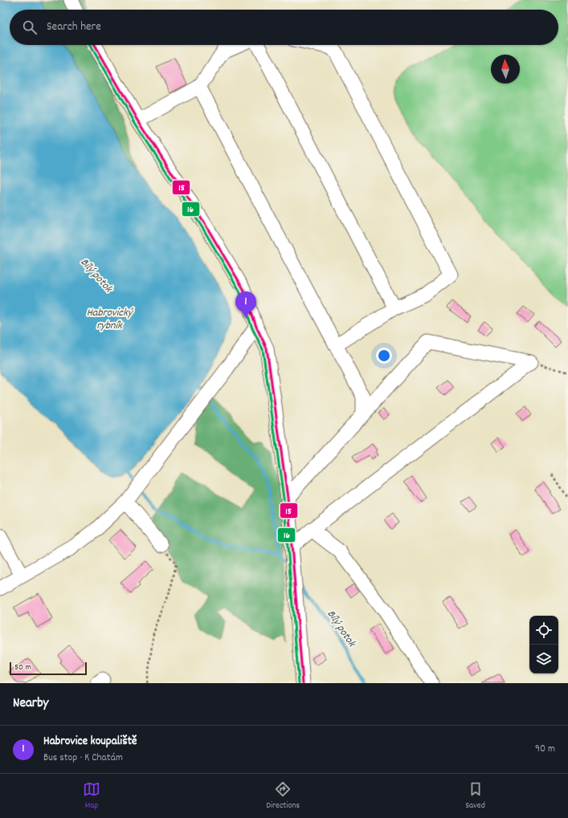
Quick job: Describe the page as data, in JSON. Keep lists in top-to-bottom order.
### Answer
{
  "water": ["Bílý potok", "Habrovický rybník"],
  "lines": ["transit line 15", "transit line 16"],
  "scale_bar": "50 m",
  "north": "top",
  "page": {
    "search": "Search here",
    "pins": "1",
    "scale": "50 m",
    "heading": "Nearby",
    "list": [
      {
        "mark": "1",
        "name": "Habrovice koupaliště",
        "note": "Bus stop · K Chatám",
        "value": "90 m"
      }
    ],
    "nav": ["Map", "Directions", "Saved"]
  }
}
